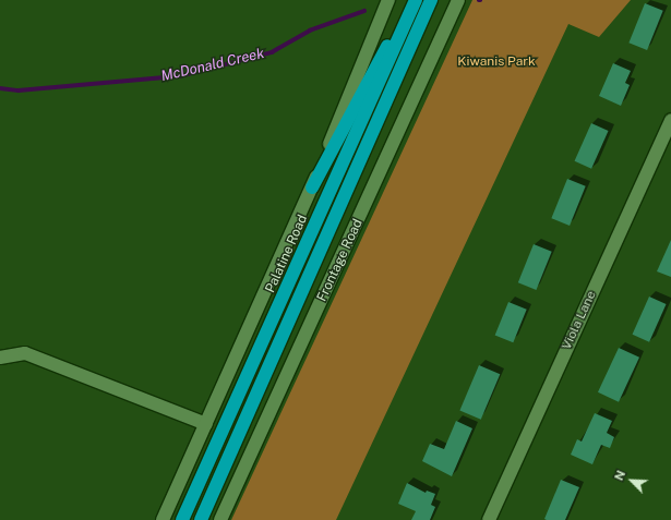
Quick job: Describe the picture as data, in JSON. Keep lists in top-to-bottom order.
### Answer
{
  "streets": {
    "highway": ["Palatine Road"],
    "street": ["Frontage Road", "Viola Lane"]
  },
  "water": ["McDonald Creek"],
  "parks": ["Kiwanis Park"],
  "north": "top left"
}
